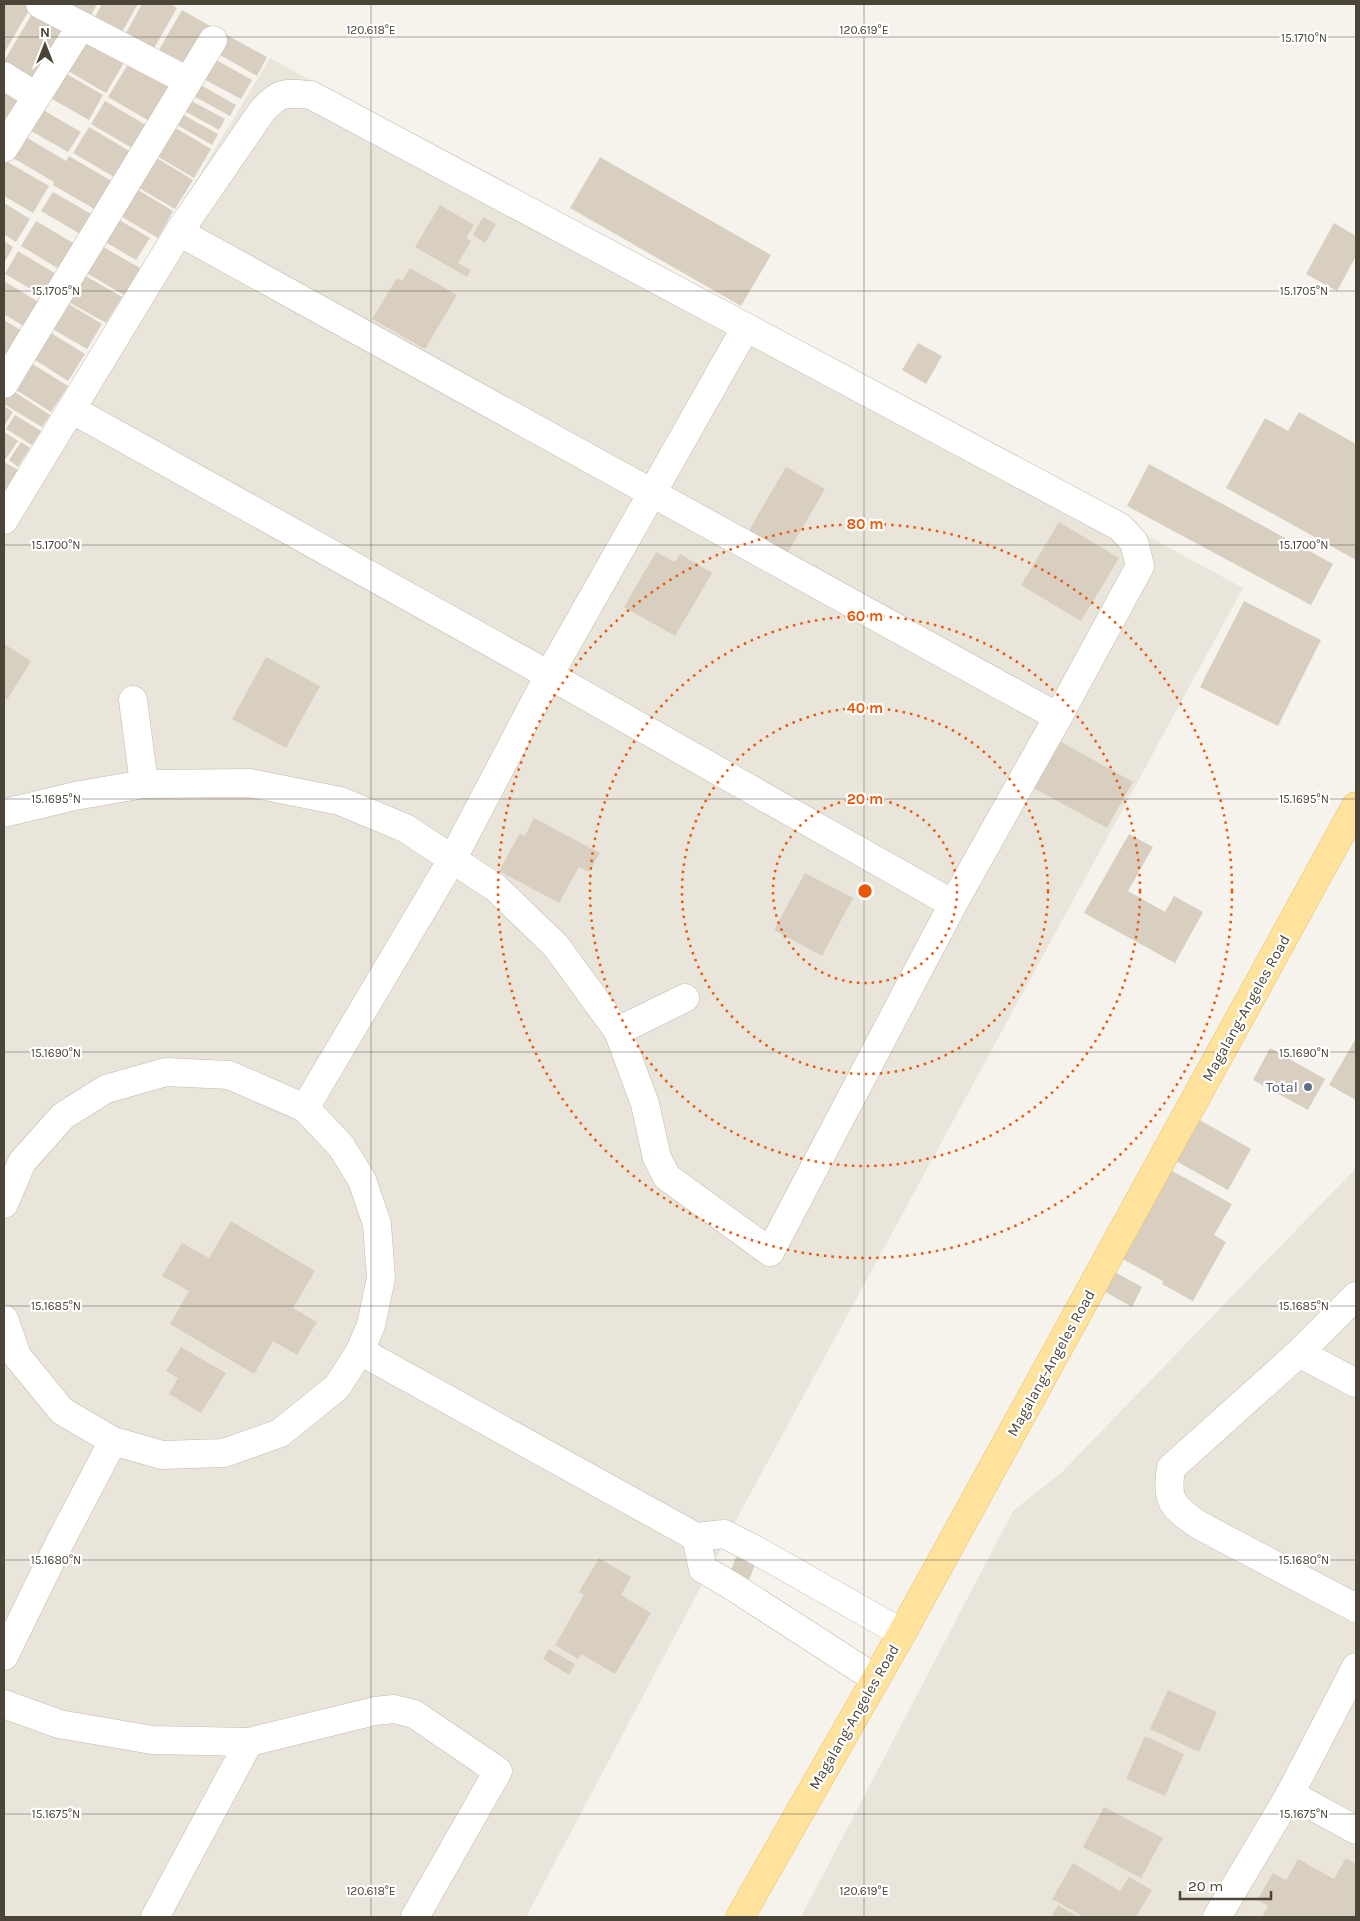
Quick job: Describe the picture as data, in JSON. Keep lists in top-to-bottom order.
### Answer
{
  "streets": {
    "main road": ["Magalang-Angeles Road"]
  },
  "places": ["Total"],
  "scale_bar": "20 m",
  "north": "top",
  "coordinates": [
    "120.618°E",
    "120.619°E",
    "15.1710°N",
    "15.1705°N",
    "15.1700°N",
    "15.1695°N",
    "15.1690°N",
    "15.1685°N",
    "15.1680°N",
    "15.1675°N"
  ],
  "rings": [
    "80 m",
    "60 m",
    "40 m",
    "20 m"
  ]
}
